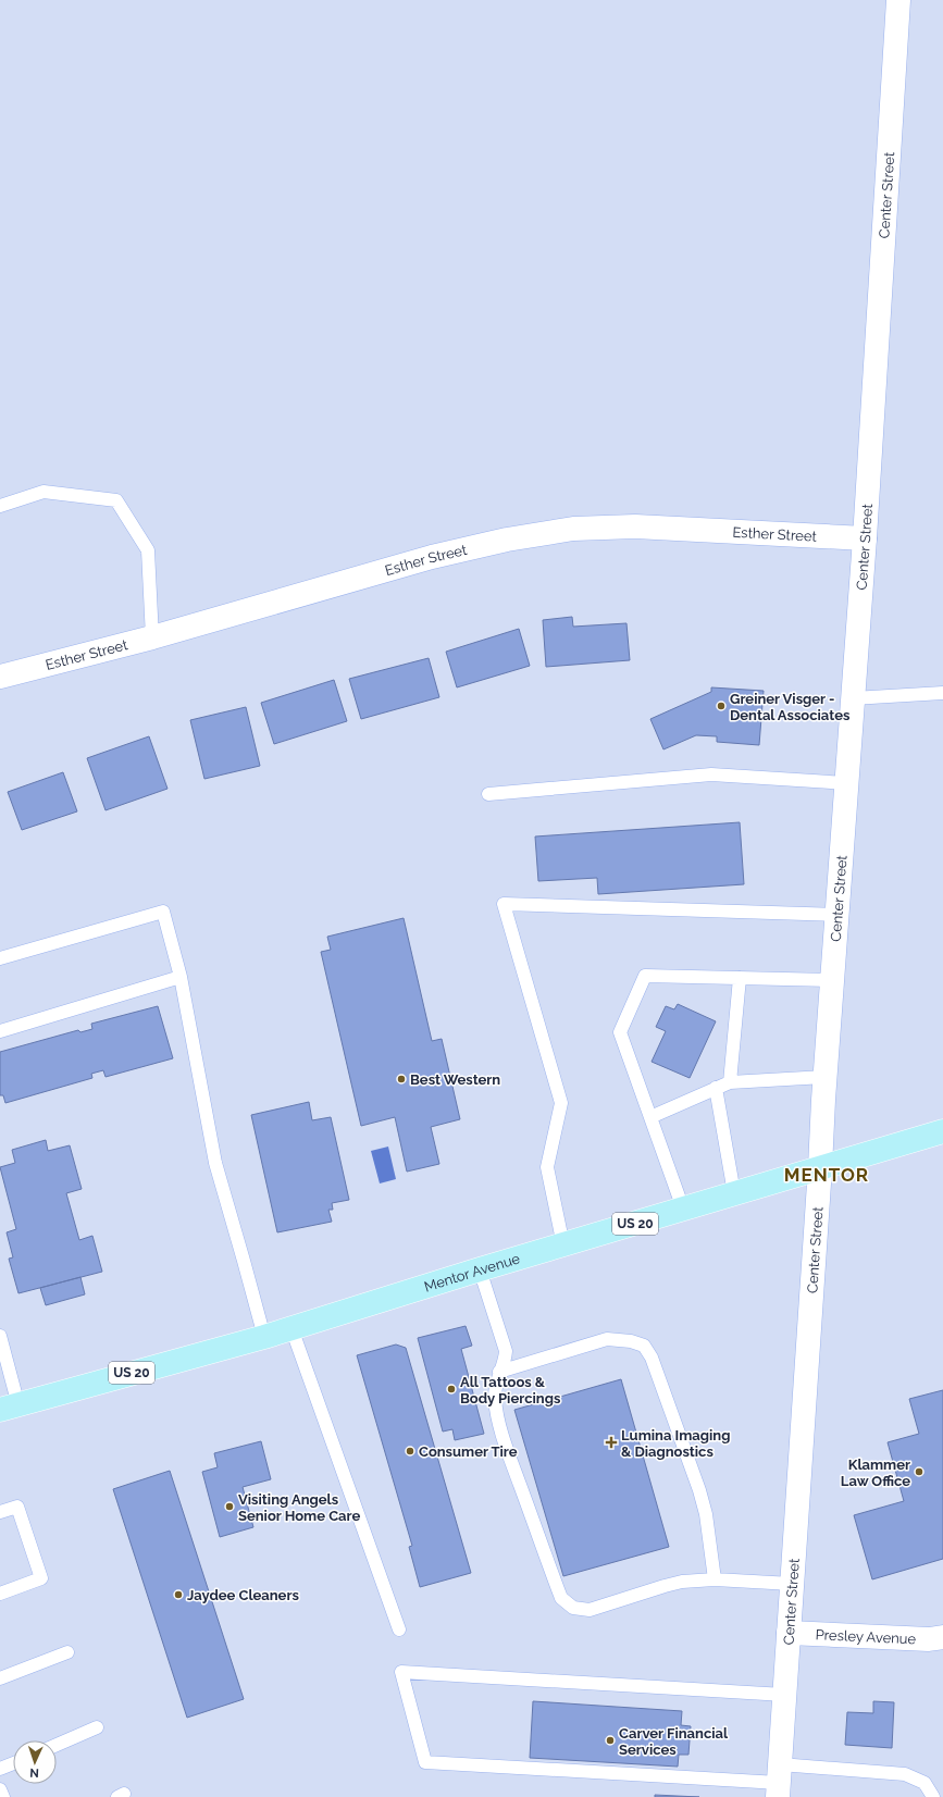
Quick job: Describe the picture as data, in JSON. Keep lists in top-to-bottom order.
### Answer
{
  "streets": {
    "main road": [
      "Center Street",
      "Esther Street",
      "US 20",
      "Mentor Avenue",
      "Presley Avenue"
    ]
  },
  "crossings": [
    ["Center Street", "Esther Street"],
    ["Center Street", "Mentor Avenue"],
    ["Center Street", "Presley Avenue"]
  ],
  "districts": ["MENTOR"],
  "places": {
    "other": [
      "Greiner Visger - Dental Associates",
      "Best Western",
      "All Tattoos & Body Piercings",
      "Consumer Tire",
      "Klammer Law Office",
      "Visiting Angels Senior Home Care",
      "Jaydee Cleaners",
      "Carver Financial Services"
    ],
    "health": ["Lumina Imaging & Diagnostics"]
  },
  "north": "bottom"
}
